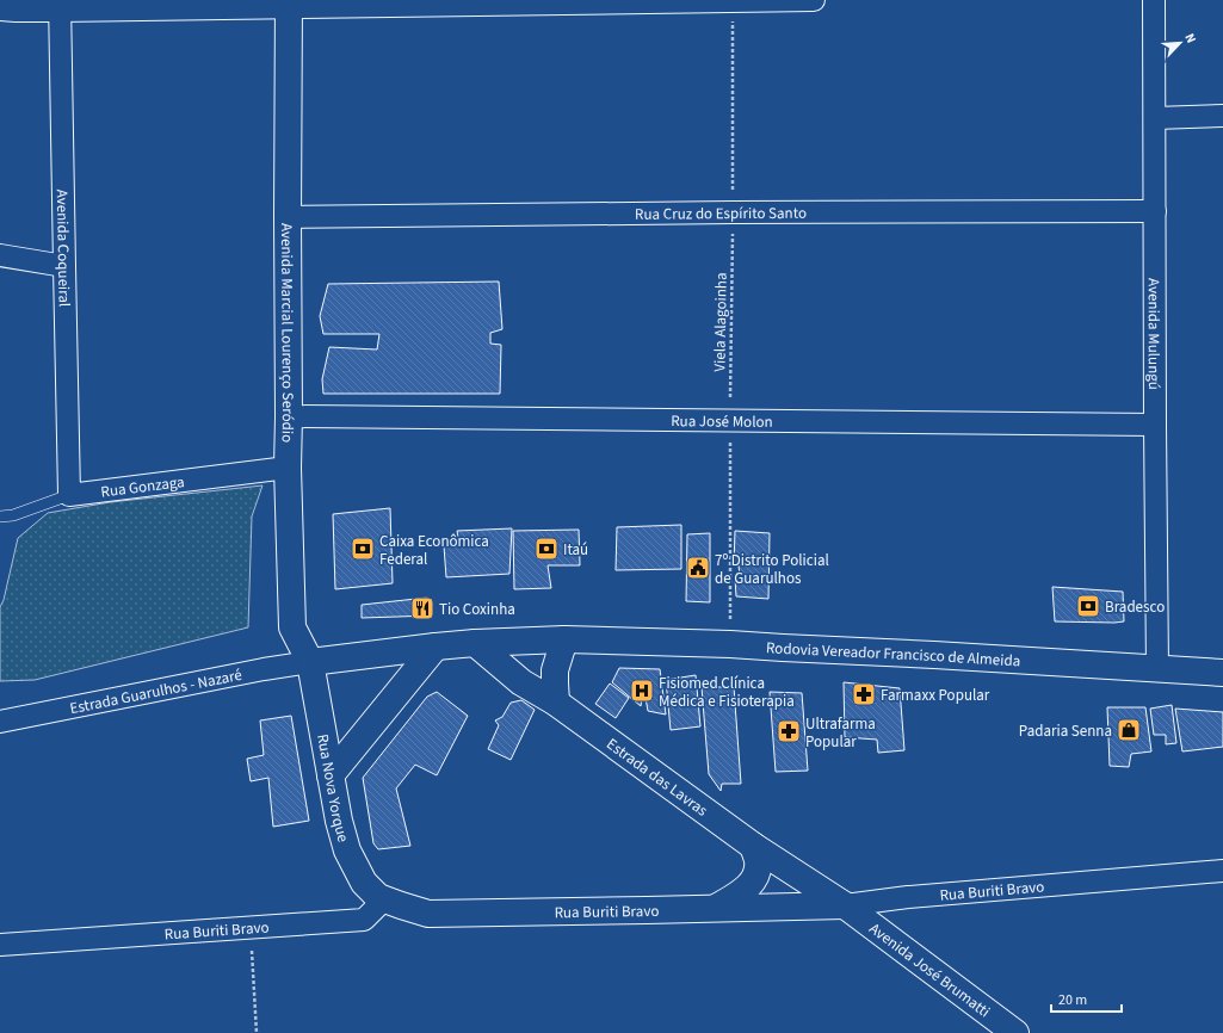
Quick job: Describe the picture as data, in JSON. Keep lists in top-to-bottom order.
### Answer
{
  "streets": {
    "main road": [
      "Avenida Marcial Lourenço Seródio",
      "Rodovia Vereador Francisco de Almeida",
      "Estrada das Lavras",
      "Rua Nova Yorque",
      "Rua Buriti Bravo",
      "Avenida José Brumatti"
    ],
    "street": [
      "Rua Cruz do Espírito Santo",
      "Avenida Coqueiral",
      "Avenida Mulungú",
      "Rua José Molon",
      "Rua Gonzaga",
      "Estrada Guarulhos - Nazaré"
    ],
    "path": ["Viela Alagoinha"]
  },
  "crossings": [
    ["Rua Cruz do Espírito Santo", "Viela Alagoinha"],
    ["Rua Cruz do Espírito Santo", "Avenida Marcial Lourenço Seródio"],
    ["Rua Cruz do Espírito Santo", "Avenida Mulungú"],
    ["Avenida Coqueiral", "Rua Gonzaga"],
    ["Viela Alagoinha", "Rua José Molon"],
    ["Viela Alagoinha", "Rodovia Vereador Francisco de Almeida"],
    ["Avenida Marcial Lourenço Seródio", "Rua José Molon"],
    ["Avenida Marcial Lourenço Seródio", "Rua Gonzaga"],
    ["Avenida Marcial Lourenço Seródio", "Estrada Guarulhos - Nazaré"],
    ["Avenida Marcial Lourenço Seródio", "Rua Nova Yorque"],
    ["Avenida Mulungú", "Rua José Molon"],
    ["Avenida Mulungú", "Rodovia Vereador Francisco de Almeida"],
    ["Rodovia Vereador Francisco de Almeida", "Estrada das Lavras"],
    ["Estrada Guarulhos - Nazaré", "Rua Nova Yorque"],
    ["Estrada das Lavras", "Rua Buriti Bravo"],
    ["Estrada das Lavras", "Avenida José Brumatti"],
    ["Rua Nova Yorque", "Rua Buriti Bravo"],
    ["Rua Buriti Bravo", "Avenida José Brumatti"]
  ],
  "places": {
    "bank": ["Caixa Econômica Federal", "Itaú", "Bradesco"],
    "public building": ["7º Distrito Policial de Guarulhos"],
    "restaurant": ["Tio Coxinha"],
    "hospital": ["Fisiomed Clínica Médica e Fisioterapia"],
    "pharmacy": ["Farmaxx Popular", "Ultrafarma Popular"],
    "shop": ["Padaria Senna"]
  },
  "scale_bar": "20 m",
  "north": "top right"
}
